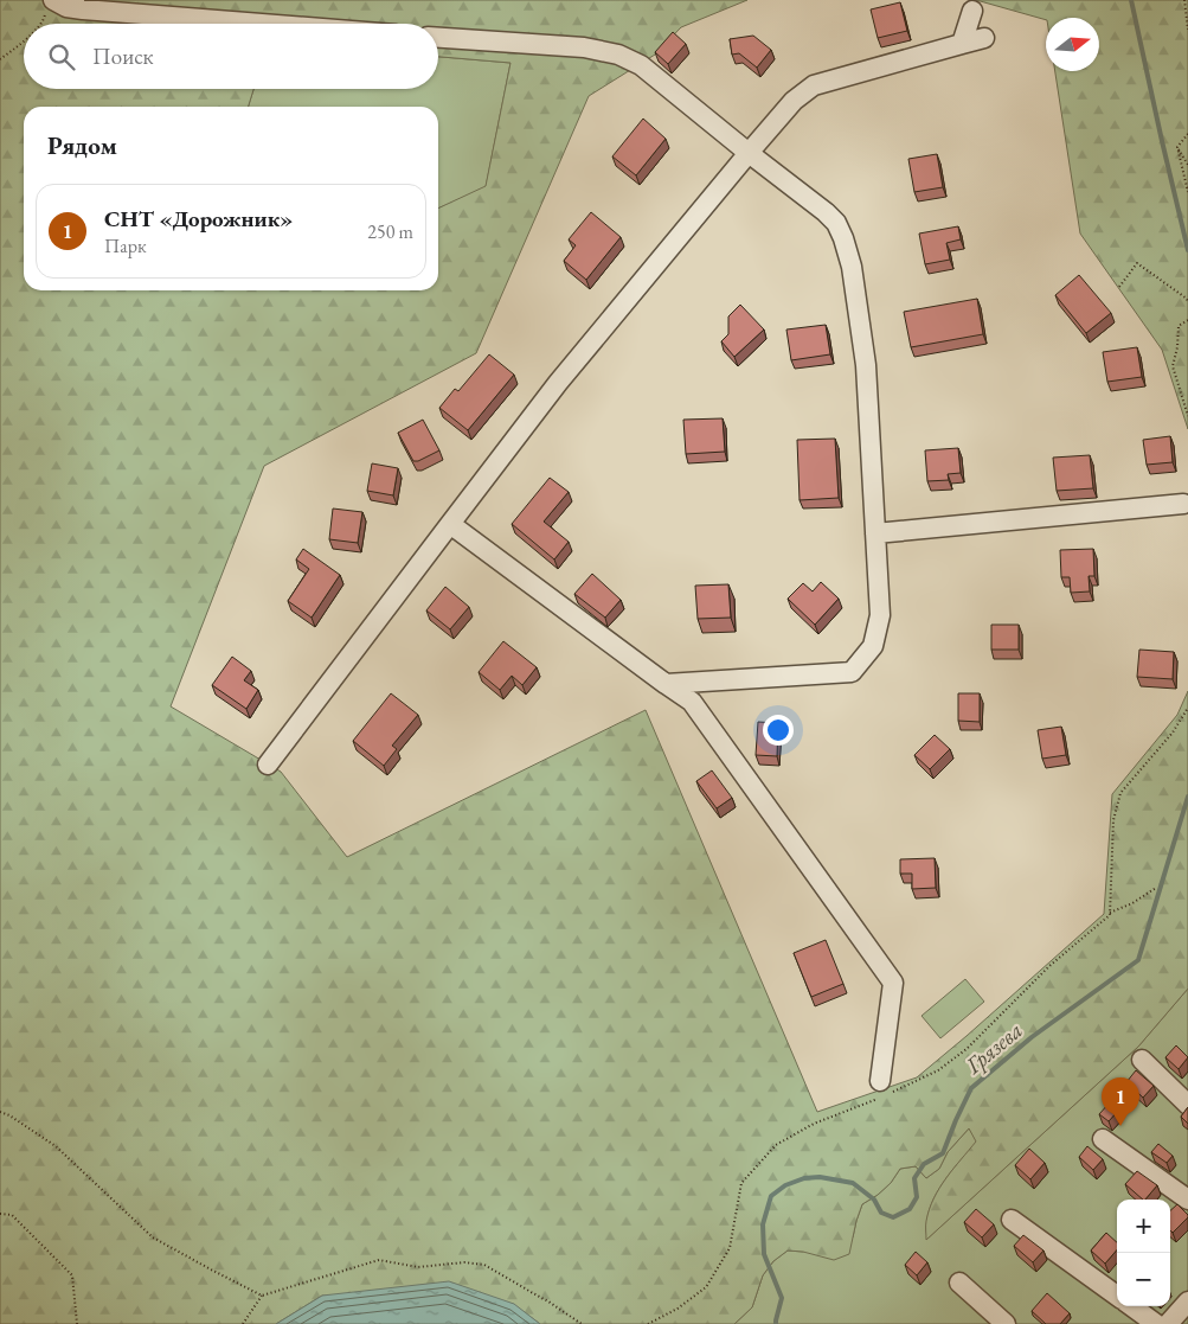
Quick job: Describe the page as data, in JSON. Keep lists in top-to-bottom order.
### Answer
{
  "water": ["Грязева"],
  "north": "right",
  "page": {
    "search": "Поиск",
    "heading": "Рядом",
    "list": [
      {
        "mark": "1",
        "name": "СНТ «Дорожник»",
        "note": "Парк",
        "value": "250 m"
      }
    ],
    "pins": "1",
    "map_buttons": ["+", "−"]
  }
}
